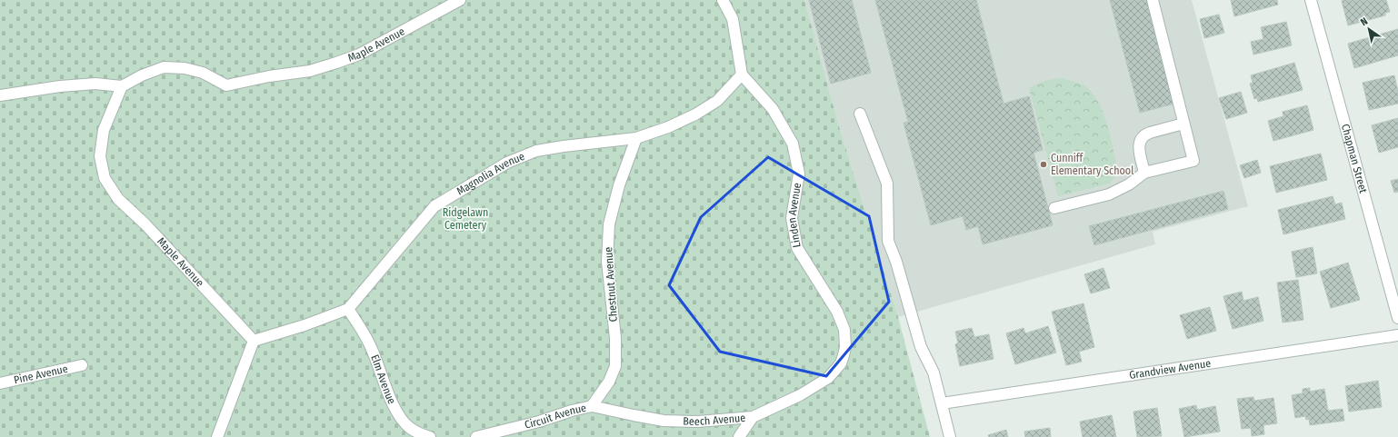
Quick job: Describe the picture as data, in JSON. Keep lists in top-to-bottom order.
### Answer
{
  "streets": {
    "street": [
      "Maple Avenue",
      "Chapman Street",
      "Magnolia Avenue",
      "Linden Avenue",
      "Chestnut Avenue",
      "Grandview Avenue",
      "Pine Avenue",
      "Elm Avenue",
      "Circuit Avenue",
      "Beech Avenue"
    ]
  },
  "crossings": [
    ["Maple Avenue", "Magnolia Avenue"],
    ["Magnolia Avenue", "Linden Avenue"],
    ["Magnolia Avenue", "Chestnut Avenue"],
    ["Magnolia Avenue", "Elm Avenue"],
    ["Linden Avenue", "Beech Avenue"],
    ["Chestnut Avenue", "Circuit Avenue"],
    ["Chestnut Avenue", "Beech Avenue"],
    ["Circuit Avenue", "Beech Avenue"]
  ],
  "parks": ["Ridgelawn Cemetery"],
  "places": ["Cunniff Elementary School"],
  "north": "top left"
}
